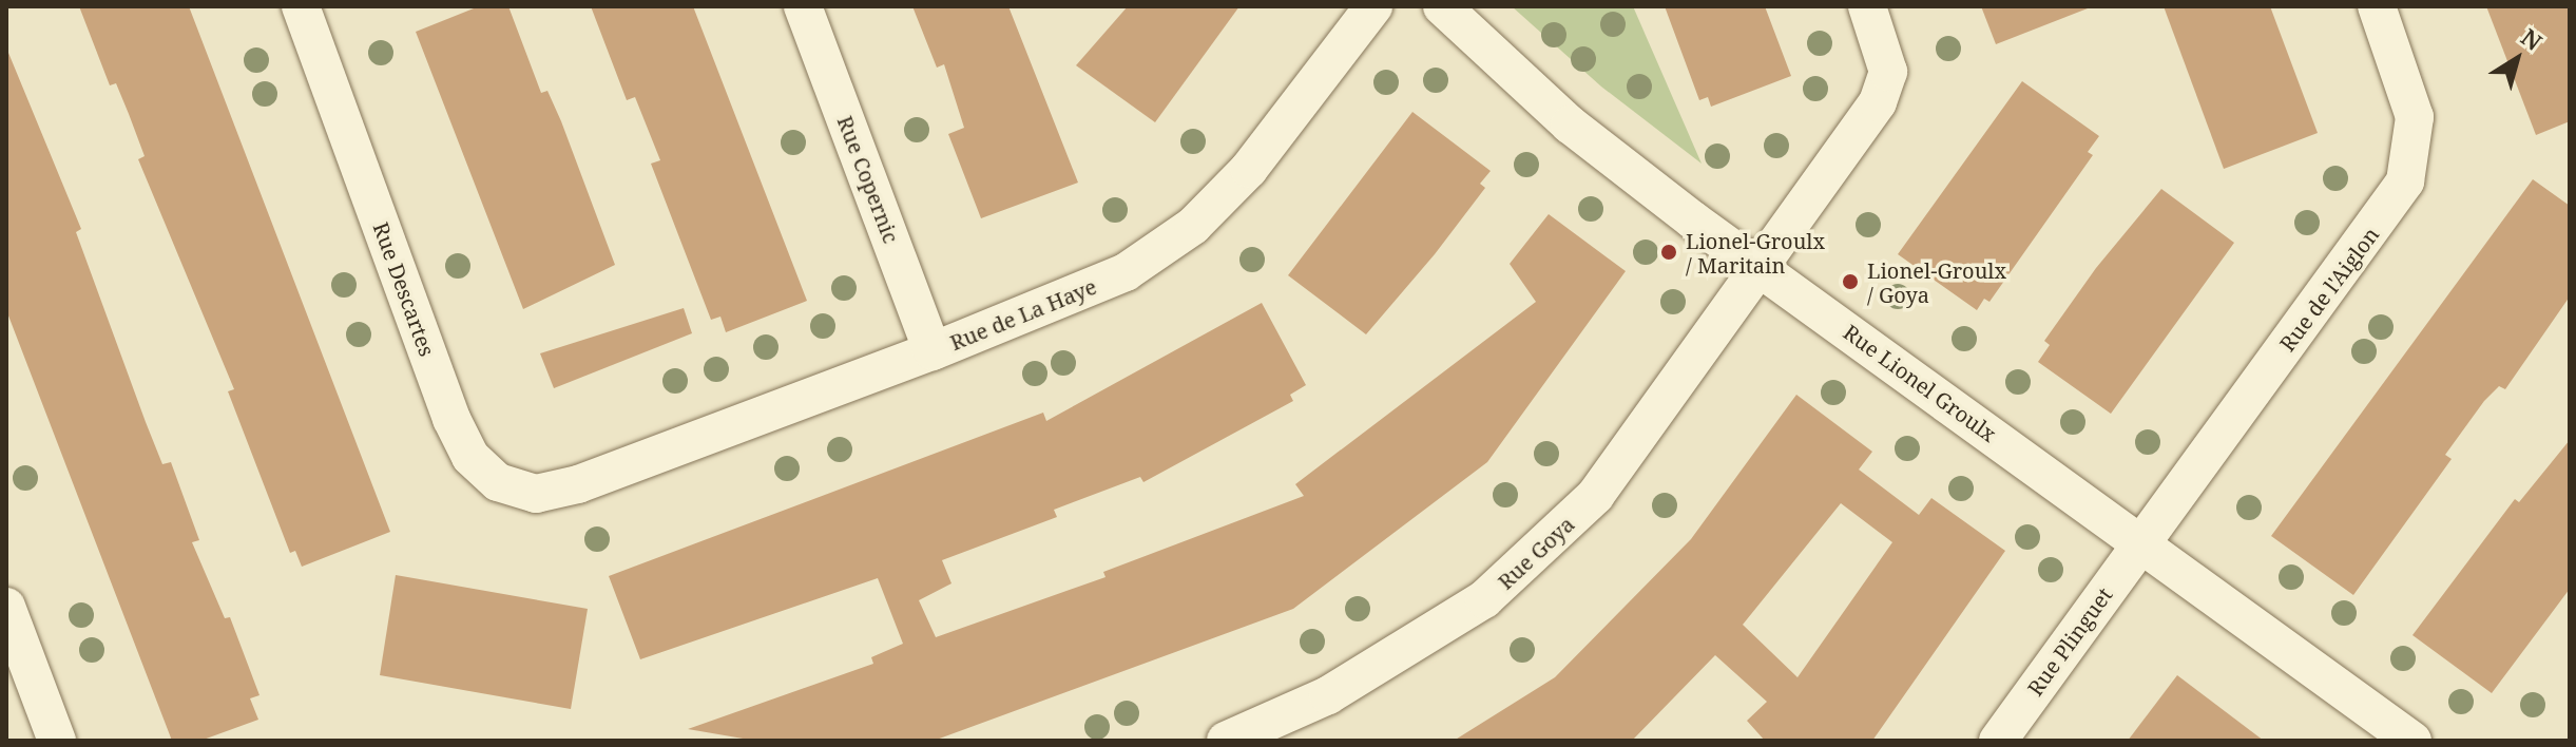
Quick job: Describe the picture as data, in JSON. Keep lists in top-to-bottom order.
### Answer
{
  "streets": {
    "street": [
      "Rue Copernic",
      "Rue Descartes",
      "Rue de l'Aiglon",
      "Rue de La Haye",
      "Rue Lionel Groulx",
      "Rue Goya",
      "Rue Plinguet"
    ]
  },
  "crossings": [
    ["Rue Copernic", "Rue de La Haye"],
    ["Rue Descartes", "Rue de La Haye"],
    ["Rue de l'Aiglon", "Rue Lionel Groulx"],
    ["Rue de l'Aiglon", "Rue Plinguet"],
    ["Rue Lionel Groulx", "Rue Goya"],
    ["Rue Lionel Groulx", "Rue Plinguet"]
  ],
  "places": ["Lionel-Groulx / Maritain", "Lionel-Groulx / Goya"],
  "north": "top right"
}
